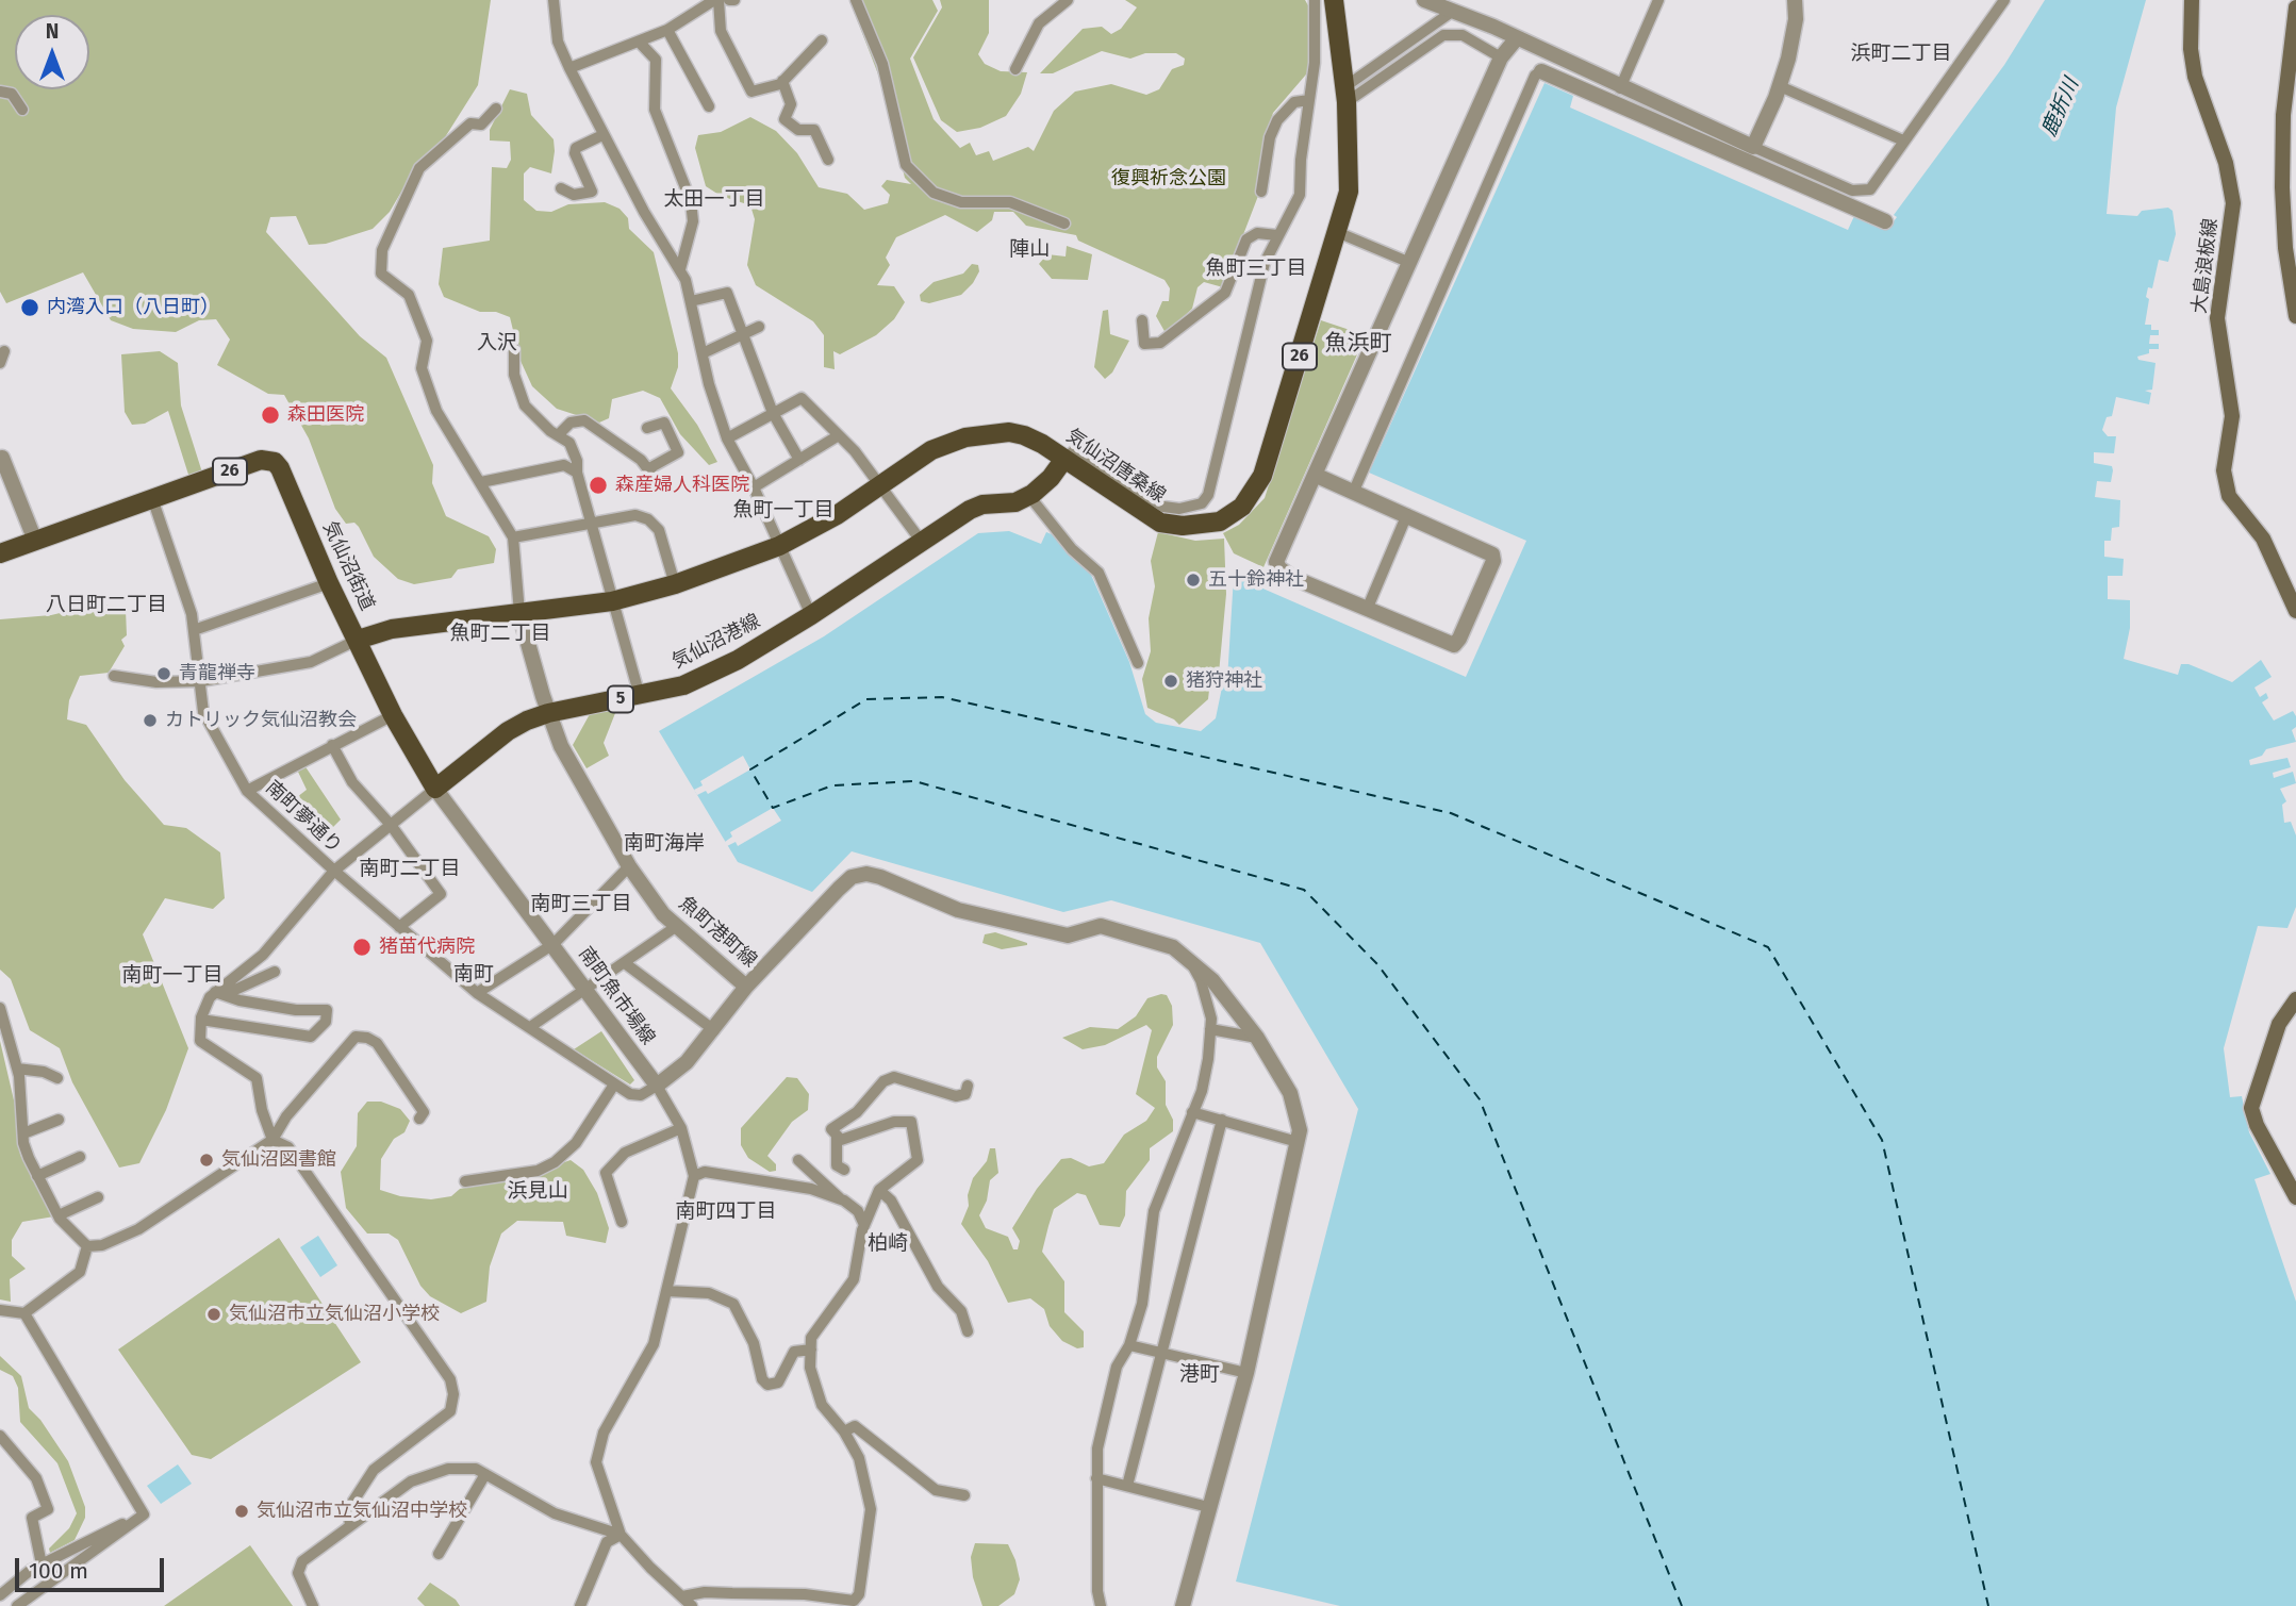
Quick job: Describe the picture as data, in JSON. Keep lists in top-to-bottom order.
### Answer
{
  "streets": {
    "main road": [
      "大島浪板線",
      "26",
      "気仙沼唐桑線",
      "気仙沼街道",
      "気仙沼港線",
      "5"
    ],
    "street": ["南町夢通り", "魚町港町線", "南町魚市場線"]
  },
  "crossings": [
    ["気仙沼唐桑線", "気仙沼街道"],
    ["気仙沼街道", "南町夢通り"],
    ["気仙沼街道", "魚町港町線"],
    ["気仙沼港線", "魚町港町線"],
    ["気仙沼港線", "南町魚市場線"],
    ["南町夢通り", "南町魚市場線"]
  ],
  "districts": [
    "浜町二丁目",
    "太田一丁目",
    "陣山",
    "魚町三丁目",
    "入沢",
    "魚浜町",
    "魚町一丁目",
    "八日町二丁目",
    "魚町二丁目",
    "南町海岸",
    "南町二丁目",
    "南町三丁目",
    "南町",
    "南町一丁目",
    "浜見山",
    "南町四丁目",
    "柏崎",
    "港町"
  ],
  "water": ["鹿折川"],
  "parks": ["復興祈念公園"],
  "places": [
    "内湾入口（八日町）",
    "森田医院",
    "森産婦人科医院",
    "五十鈴神社",
    "青龍禅寺",
    "猪狩神社",
    "カトリック気仙沼教会",
    "猪苗代病院",
    "気仙沼図書館",
    "気仙沼市立気仙沼小学校",
    "気仙沼市立気仙沼中学校"
  ],
  "scale_bar": "100 m",
  "north": "top"
}
